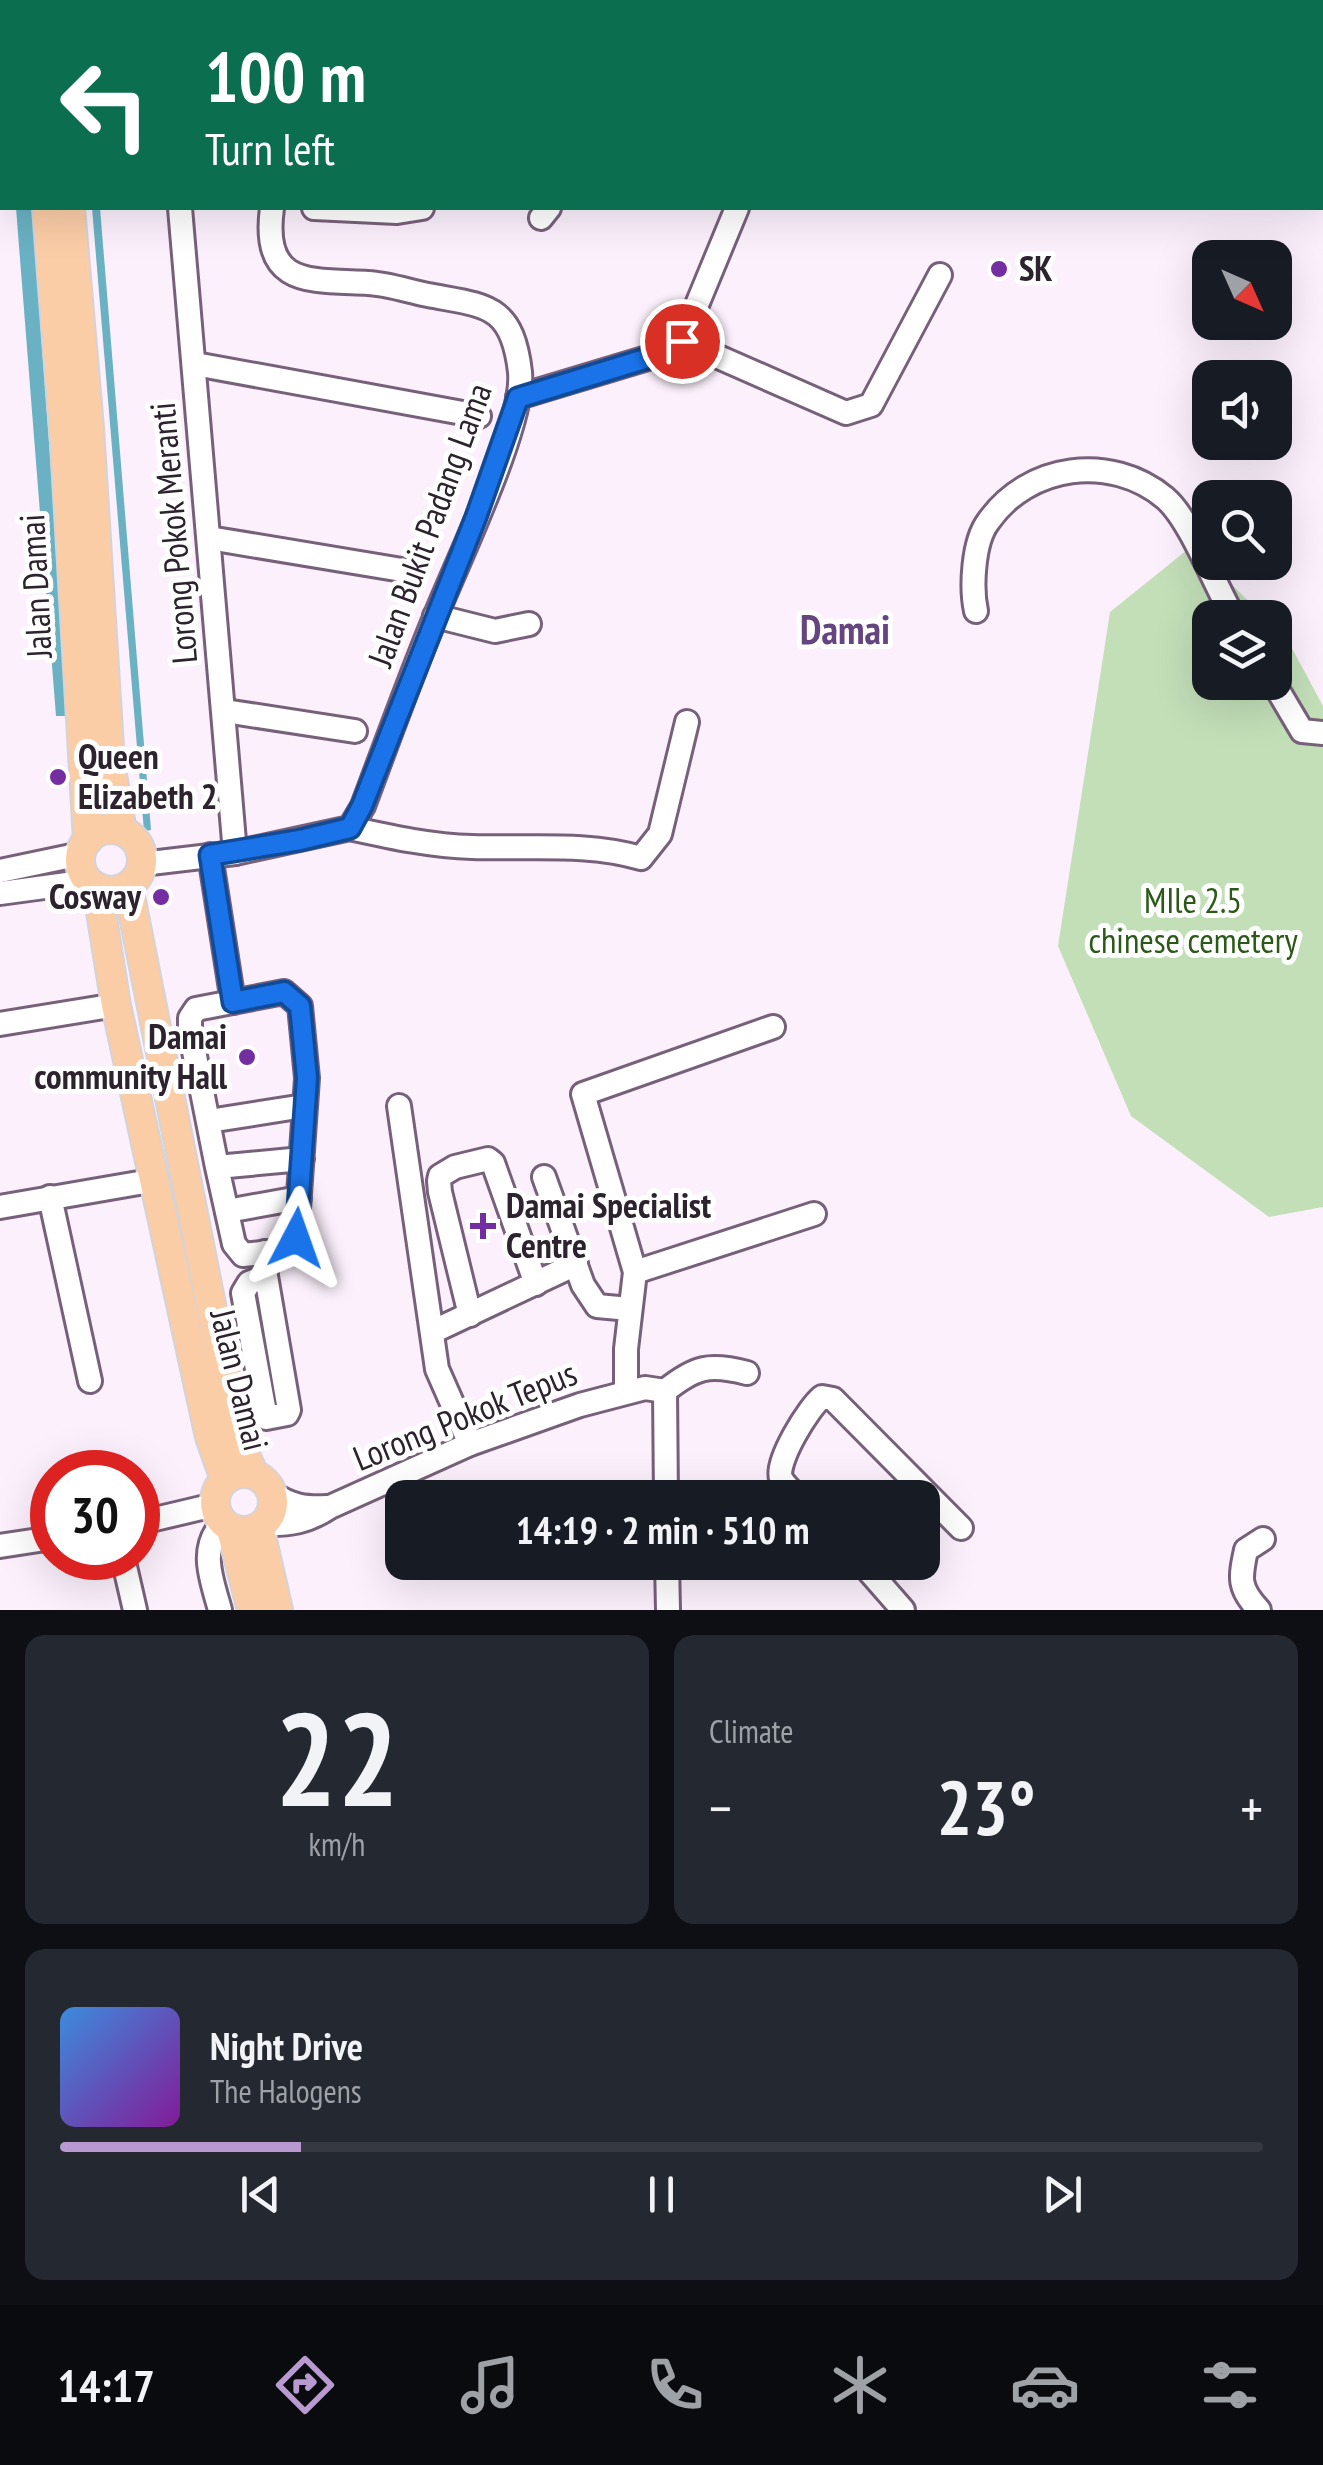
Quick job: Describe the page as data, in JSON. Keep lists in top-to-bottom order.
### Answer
{
  "streets": {
    "main road": ["Jalan Damai"],
    "street": ["Jalan Bukit Padang Lama", "Lorong Pokok Meranti", "Lorong Pokok Tepus"]
  },
  "crossings": [
    ["Jalan Damai", "Lorong Pokok Tepus"]
  ],
  "districts": ["Damai"],
  "parks": ["MIle 2.5 chinese cemetery"],
  "places": {
    "other": [
      "SK",
      "Queen Elizabeth 2",
      "Cosway",
      "Damai community Hall"
    ],
    "health": ["Damai Specialist Centre"]
  },
  "north": "bottom right",
  "page": {
    "turn": ["100 m", "Turn left"],
    "limit": "30",
    "trip": "14:19 · 2 min · 510 m",
    "tile": [
      ["22", "km/h"],
      "Climate"
    ],
    "heat": ["−", "23°", "+"],
    "song": ["Night Drive", "The Halogens"],
    "tabs": "14:17"
  }
}
